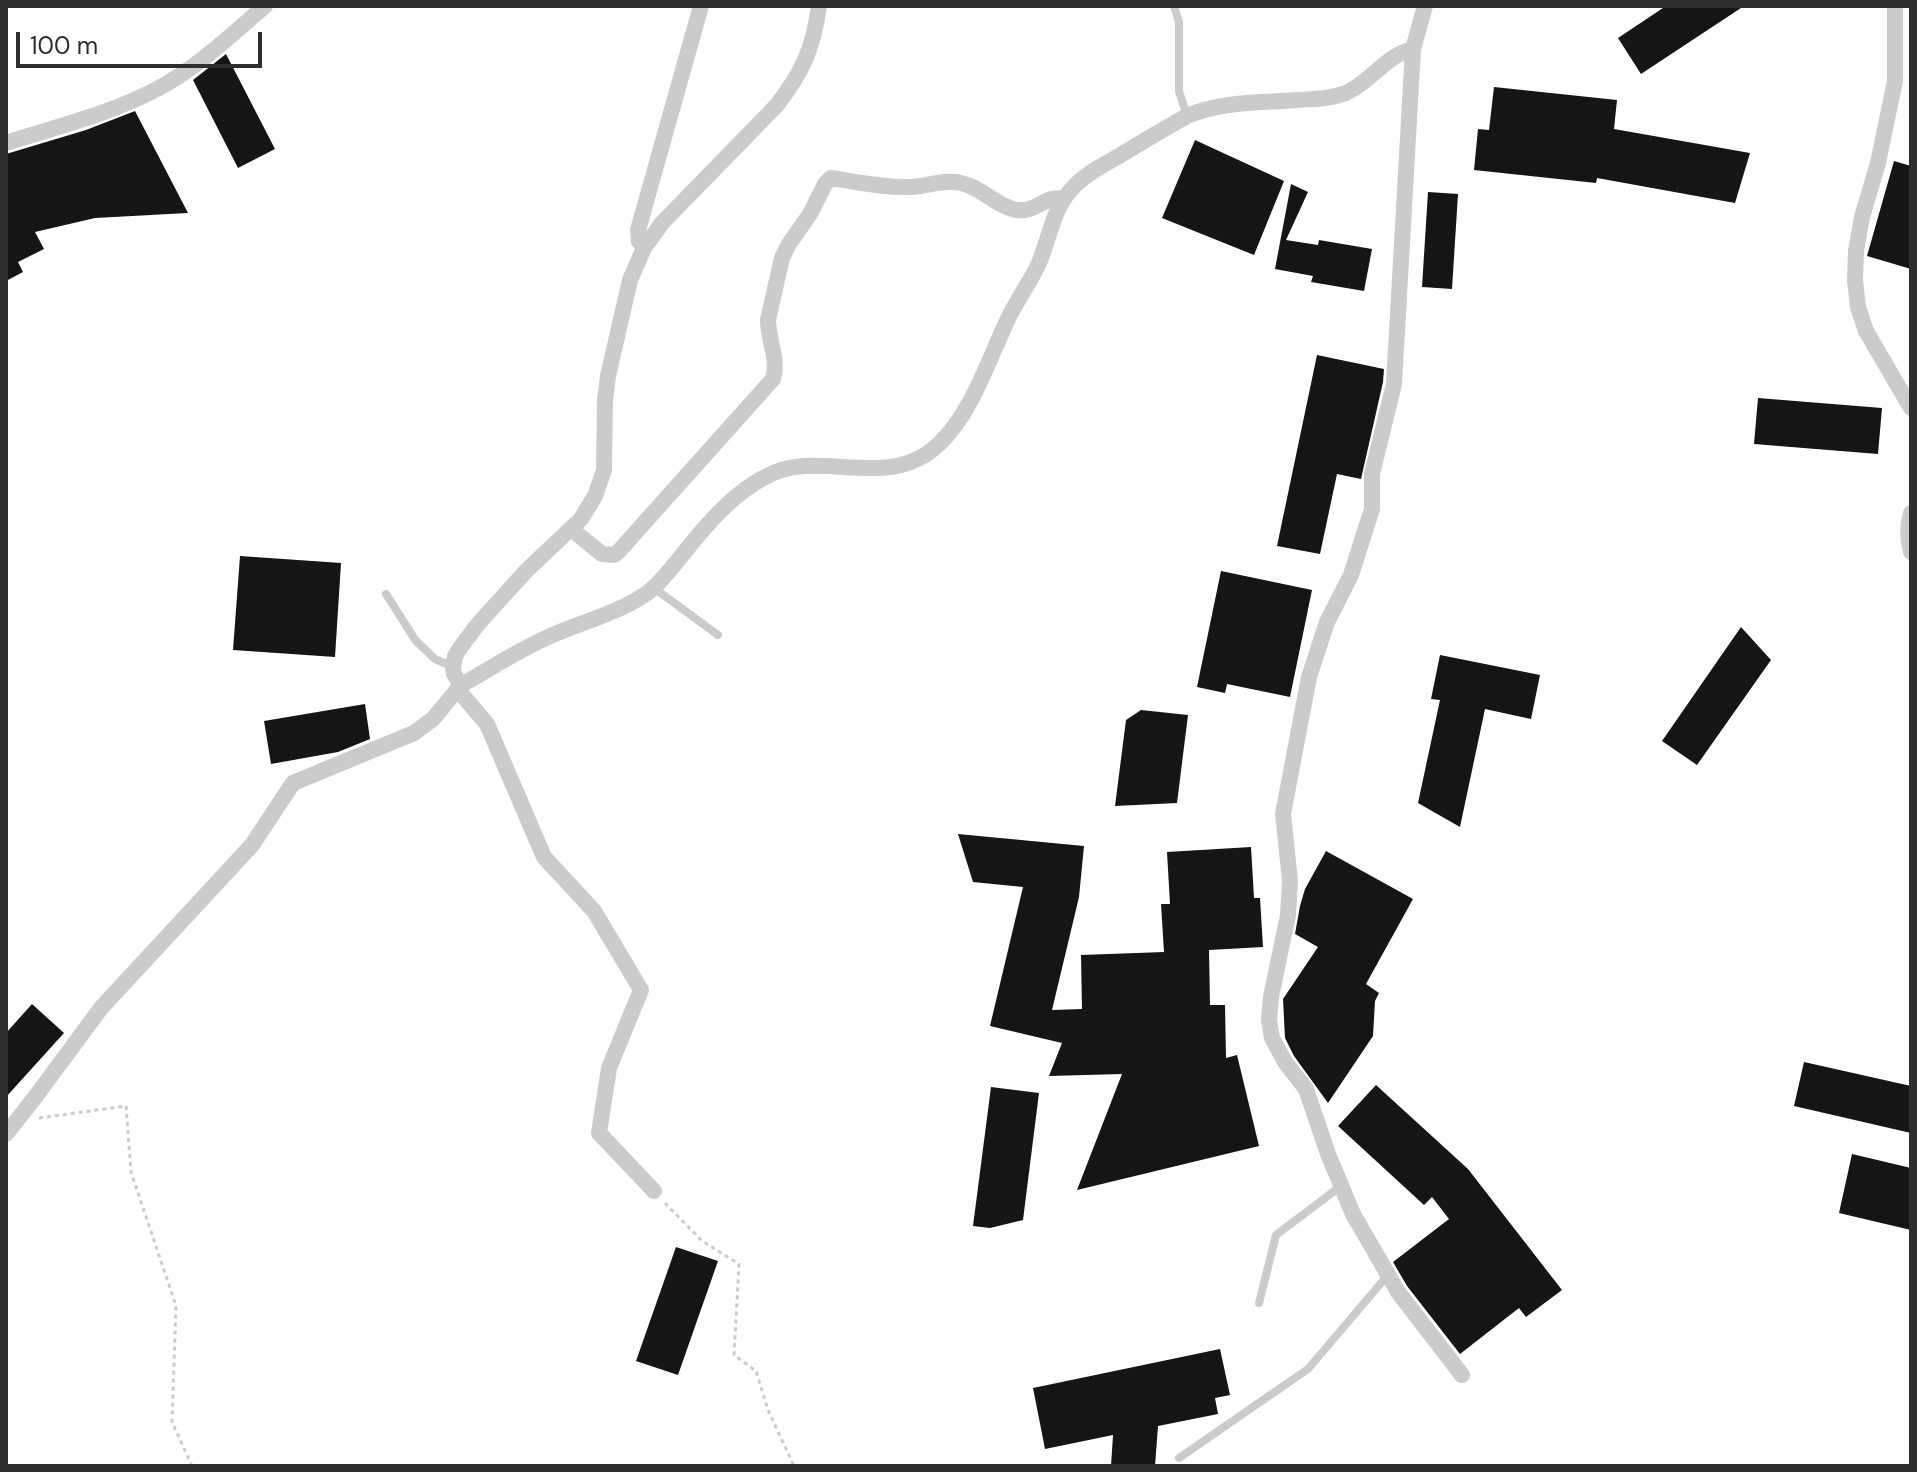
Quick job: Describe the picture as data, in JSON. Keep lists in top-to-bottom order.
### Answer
{
  "scale_bar": "100 m"
}
